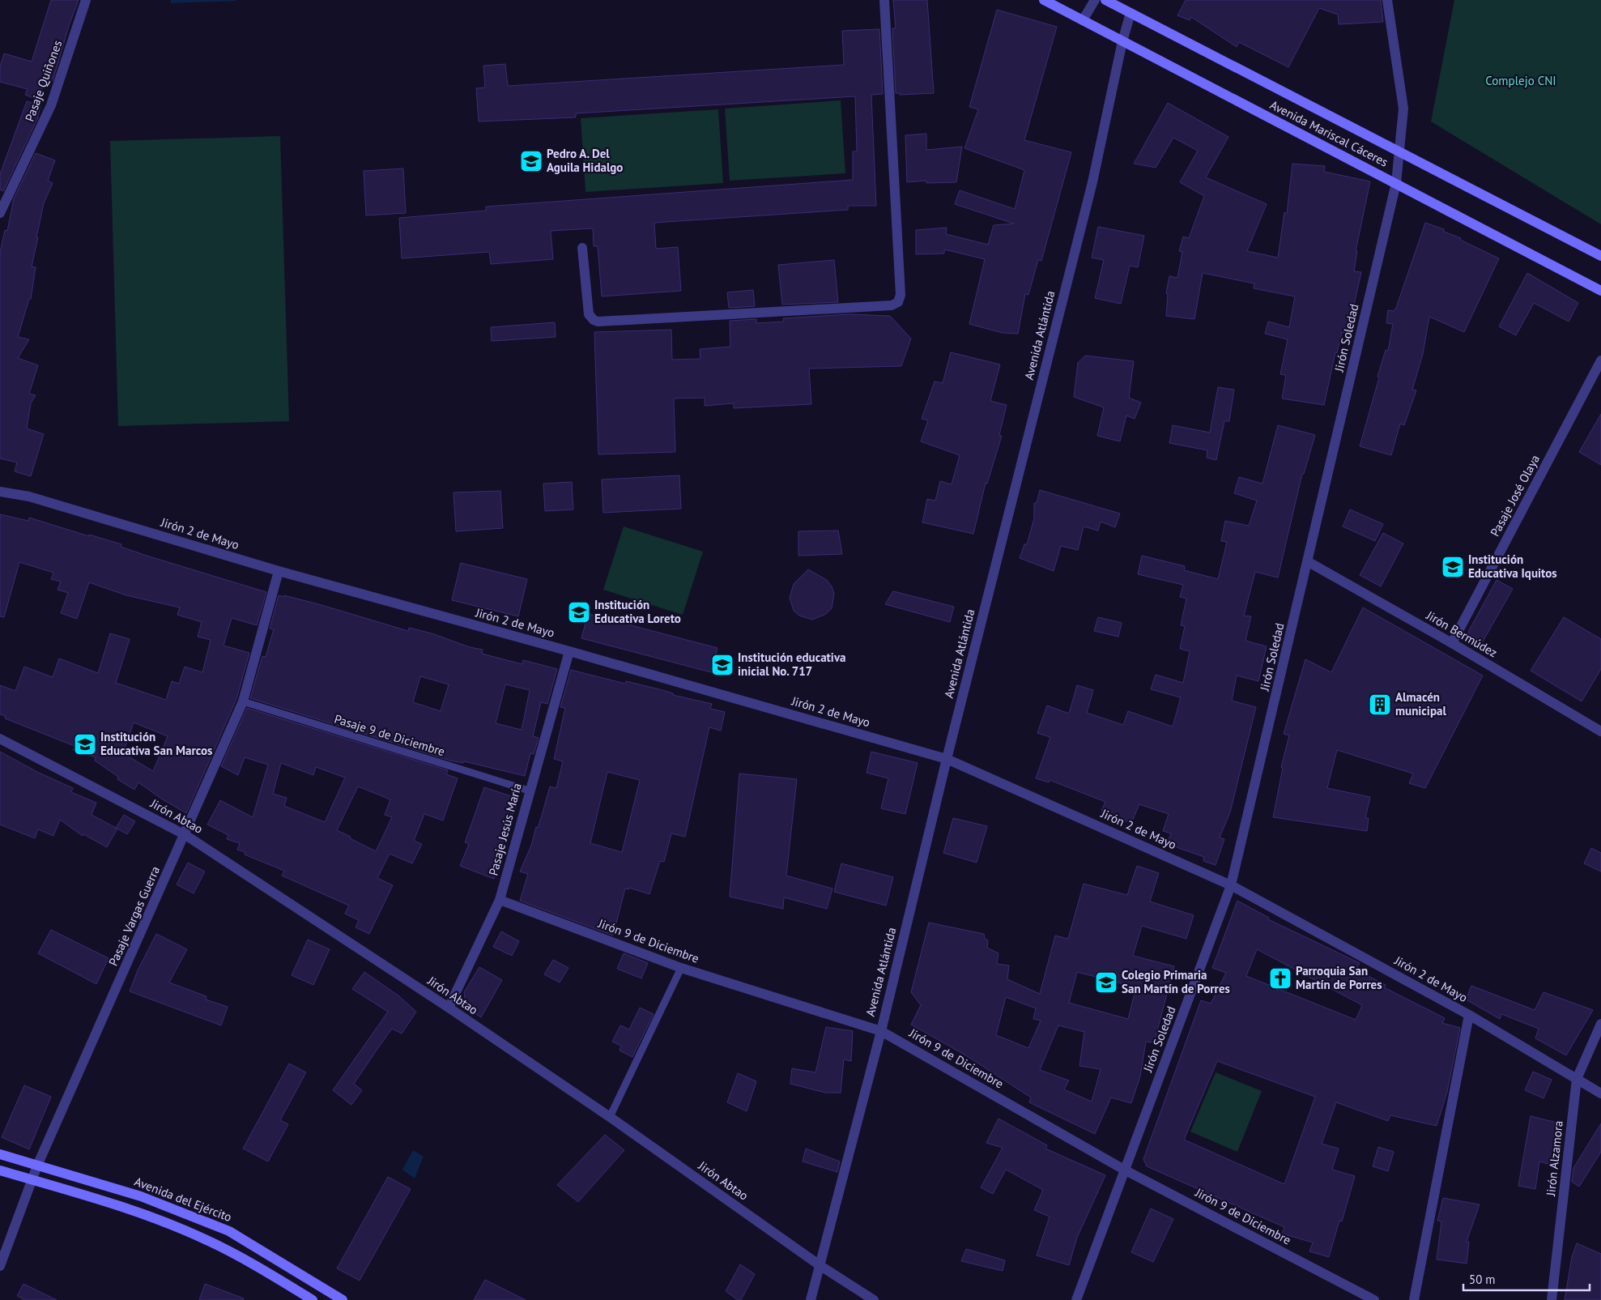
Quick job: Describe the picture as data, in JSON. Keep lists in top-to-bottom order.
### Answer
{
  "streets": {
    "main road": ["Avenida Mariscal Cáceres", "Avenida del Ejército"],
    "street": [
      "Pasaje Quiñones",
      "Avenida Atlántida",
      "Jirón Soledad",
      "Pasaje José Olaya",
      "Jirón 2 de Mayo",
      "Jirón Bermúdez",
      "Jirón Abtao",
      "Pasaje Jesús María",
      "Pasaje Vargas Guerra",
      "Jirón 9 de Diciembre",
      "Jirón Alzamora"
    ],
    "lane": ["Pasaje 9 de Diciembre"]
  },
  "crossings": [
    ["Avenida Mariscal Cáceres", "Avenida Atlántida"],
    ["Avenida Mariscal Cáceres", "Jirón Soledad"],
    ["Avenida Atlántida", "Jirón 2 de Mayo"],
    ["Avenida Atlántida", "Jirón Abtao"],
    ["Avenida Atlántida", "Jirón 9 de Diciembre"],
    ["Jirón Soledad", "Jirón 2 de Mayo"],
    ["Jirón Soledad", "Jirón Bermúdez"],
    ["Jirón Soledad", "Jirón 9 de Diciembre"],
    ["Pasaje José Olaya", "Jirón Bermúdez"],
    ["Jirón 2 de Mayo", "Pasaje Jesús María"],
    ["Jirón 2 de Mayo", "Pasaje Vargas Guerra"],
    ["Jirón 2 de Mayo", "Jirón Alzamora"],
    ["Pasaje 9 de Diciembre", "Pasaje Jesús María"],
    ["Pasaje 9 de Diciembre", "Pasaje Vargas Guerra"],
    ["Jirón Abtao", "Pasaje Jesús María"],
    ["Jirón Abtao", "Pasaje Vargas Guerra"],
    ["Pasaje Jesús María", "Jirón 9 de Diciembre"],
    ["Pasaje Vargas Guerra", "Avenida del Ejército"]
  ],
  "parks": ["Complejo CNI"],
  "places": {
    "school or university": [
      "Pedro A. Del Aguila Hidalgo",
      "Institución Educativa Iquitos",
      "Institución Educativa Loreto",
      "Institución educativa inicial No. 717",
      "Institución Educativa San Marcos",
      "Colegio Primaria San Martín de Porres"
    ],
    "building": ["Almacén municipal"],
    "church": ["Parroquia San Martín de Porres"]
  },
  "scale_bar": "50 m"
}
